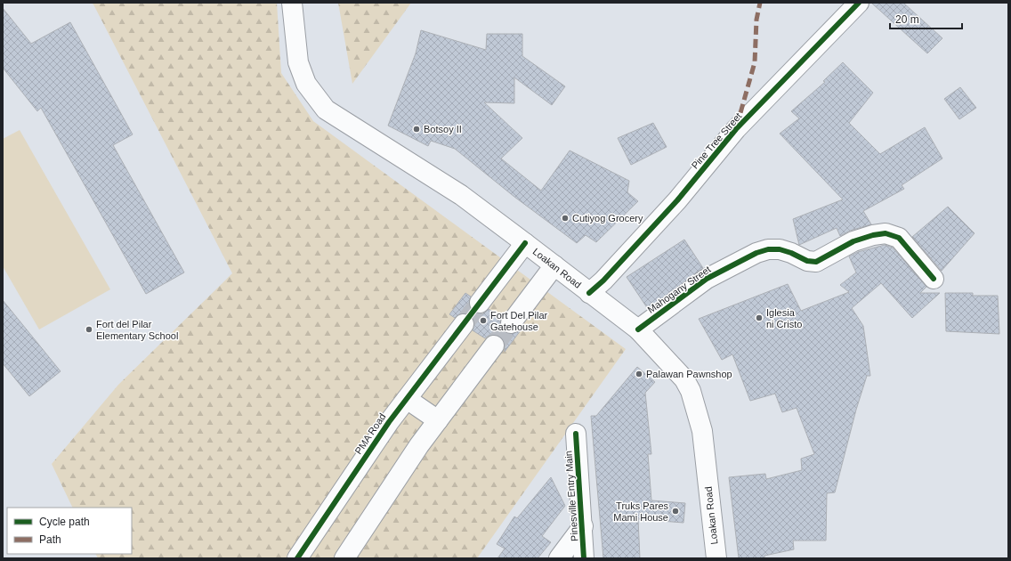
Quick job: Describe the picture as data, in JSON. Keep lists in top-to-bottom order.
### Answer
{
  "streets": {
    "street": [
      "Pine Tree Street",
      "Loakan Road",
      "Mahogany Street",
      "PMA Road",
      "Pinesville Entry Main"
    ]
  },
  "crossings": [
    ["Pine Tree Street", "Loakan Road"],
    ["Loakan Road", "Mahogany Street"]
  ],
  "places": [
    "Botsoy II",
    "Cutiyog Grocery",
    "Iglesia ni Cristo",
    "Fort Del Pilar Gatehouse",
    "Fort del Pilar Elementary School",
    "Palawan Pawnshop",
    "Truks Pares Mami House"
  ],
  "legend": ["Cycle path", "Path"],
  "scale_bar": "20 m"
}
